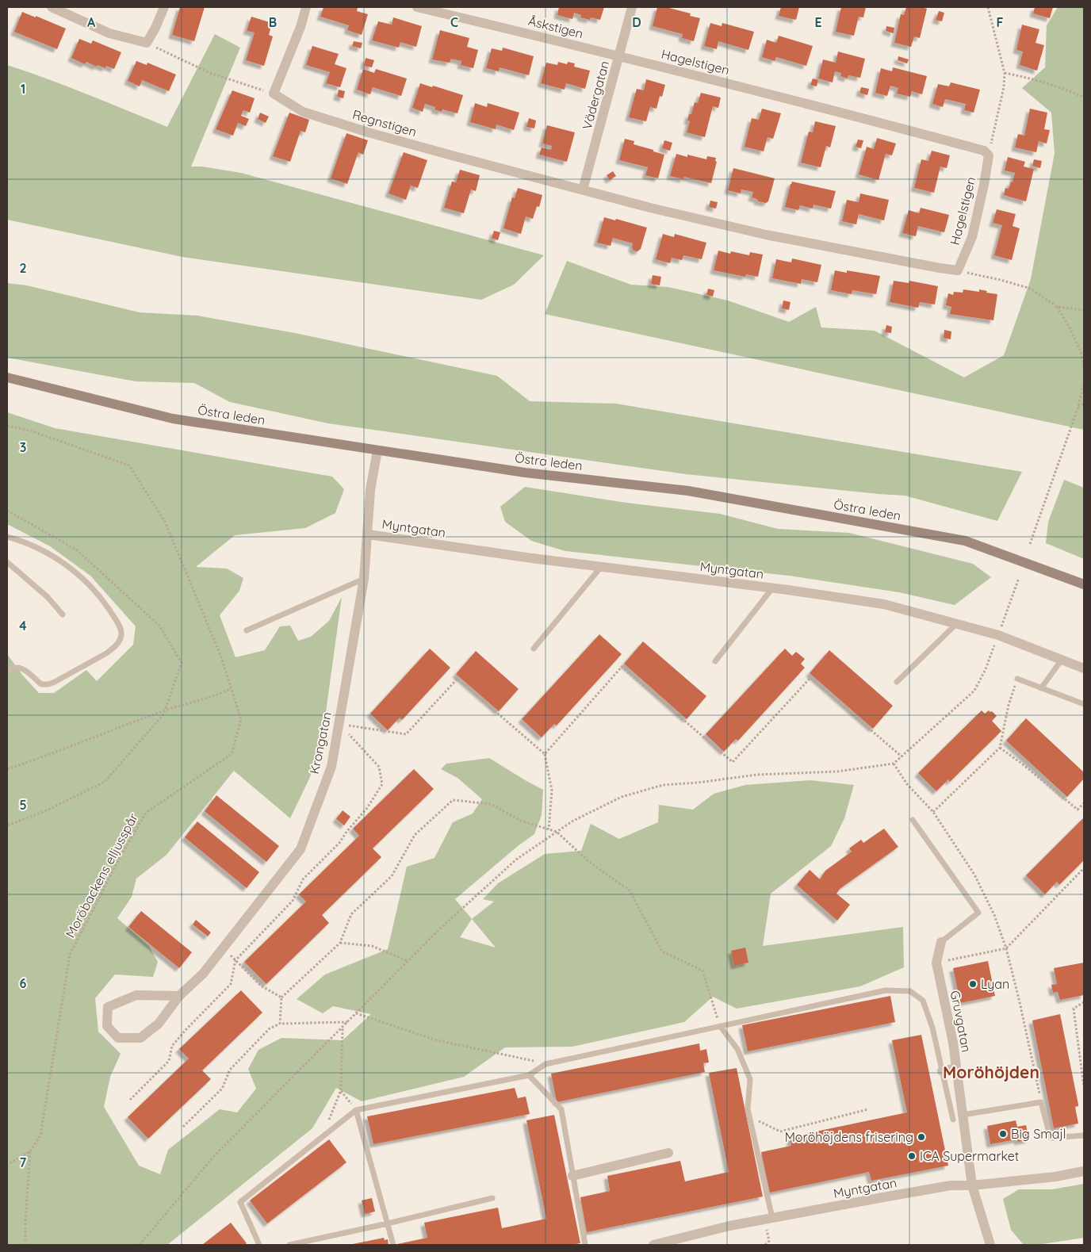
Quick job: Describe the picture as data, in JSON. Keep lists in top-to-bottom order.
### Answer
{
  "streets": {
    "street": [
      "Åskstigen",
      "Hagelstigen",
      "Vädergatan",
      "Regnstigen",
      "Östra leden",
      "Myntgatan",
      "Krongatan",
      "Gruvgatan"
    ],
    "path": ["Moröbackens elljusspår"]
  },
  "crossings": [
    ["Åskstigen", "Hagelstigen"],
    ["Åskstigen", "Vädergatan"],
    ["Hagelstigen", "Vädergatan"],
    ["Vädergatan", "Regnstigen"],
    ["Östra leden", "Krongatan"],
    ["Myntgatan", "Krongatan"],
    ["Myntgatan", "Gruvgatan"]
  ],
  "districts": ["Moröhöjden"],
  "places": [
    "Lyan",
    "Big Smajl",
    "Moröhöjdens frisering",
    "ICA Supermarket"
  ],
  "grid": {
    "columns": [
      "A",
      "B",
      "C",
      "D",
      "E",
      "F"
    ],
    "rows": [
      "1",
      "2",
      "3",
      "4",
      "5",
      "6",
      "7"
    ]
  }
}
